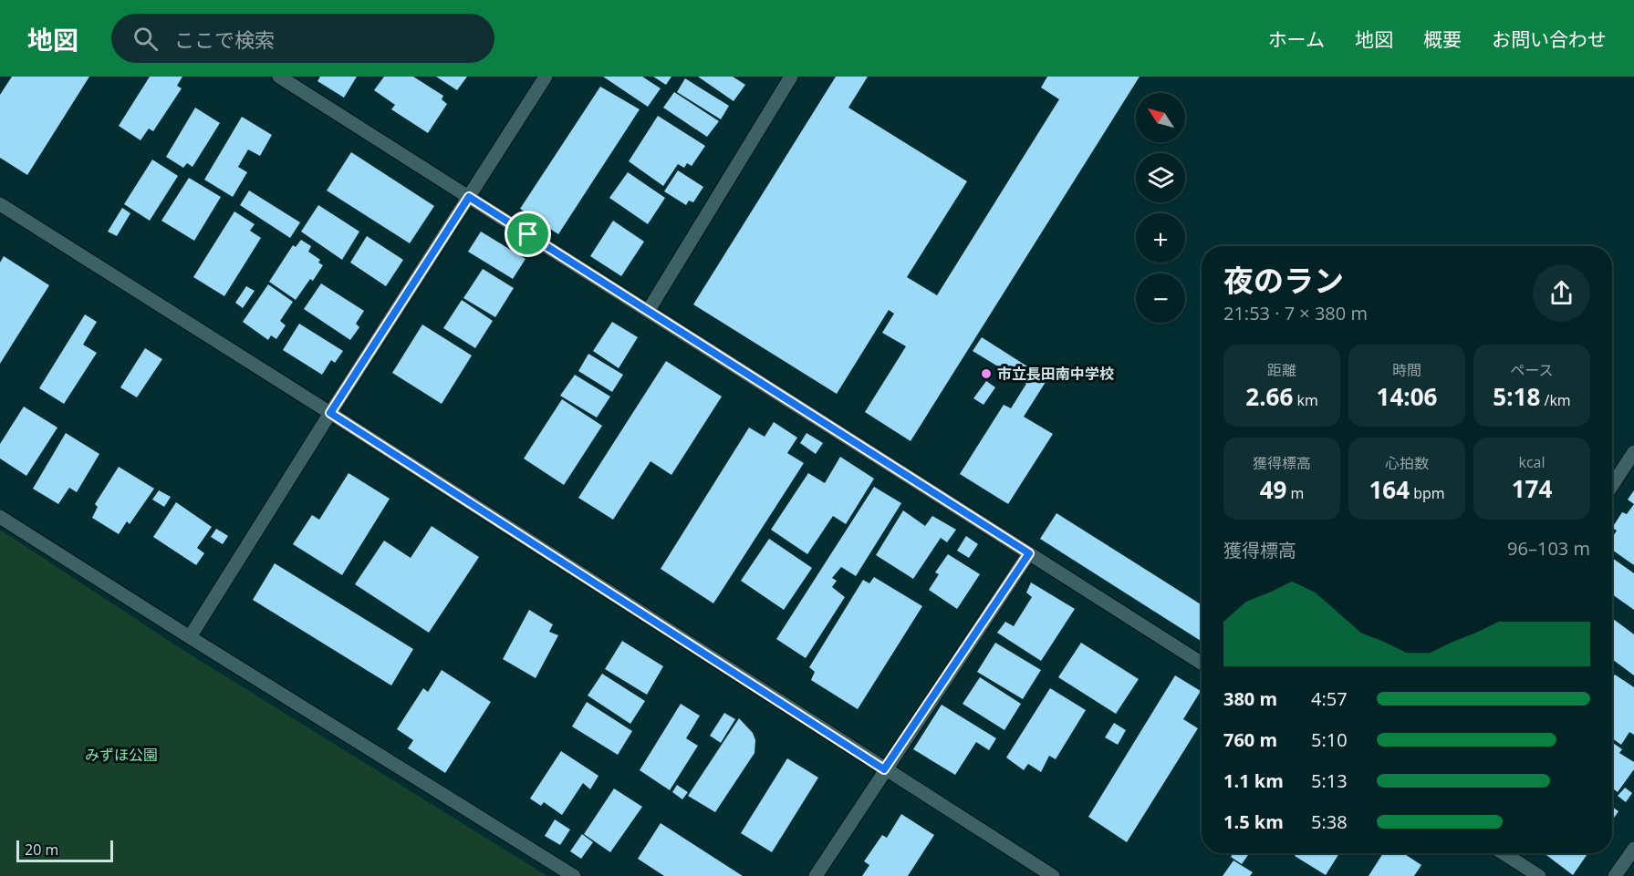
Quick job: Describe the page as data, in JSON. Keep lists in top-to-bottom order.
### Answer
{
  "parks": ["みずほ公園"],
  "places": ["市立長田南中学校"],
  "scale_bar": "20 m",
  "north": "top left",
  "page": {
    "header": "地図",
    "search": "ここで検索",
    "nav": [
      "ホーム",
      "地図",
      "概要",
      "お問い合わせ"
    ],
    "map_buttons": ["+", "−"],
    "heading": ["夜のラン", "21:53 · 7 × 380 m"],
    "stats": [
      ["距離", "2.66 km"],
      ["時間", "14:06"],
      ["ペース", "5:18 /km"],
      ["獲得標高", "49 m"],
      ["心拍数", "164 bpm"],
      ["kcal", "174"]
    ],
    "chart": ["獲得標高", "96–103 m"],
    "list": [
      {
        "name": "380 m",
        "note": "4:57"
      },
      {
        "name": "760 m",
        "note": "5:10"
      },
      {
        "name": "1.1 km",
        "note": "5:13"
      },
      {
        "name": "1.5 km",
        "note": "5:38"
      }
    ],
    "scale": "20 m"
  }
}
